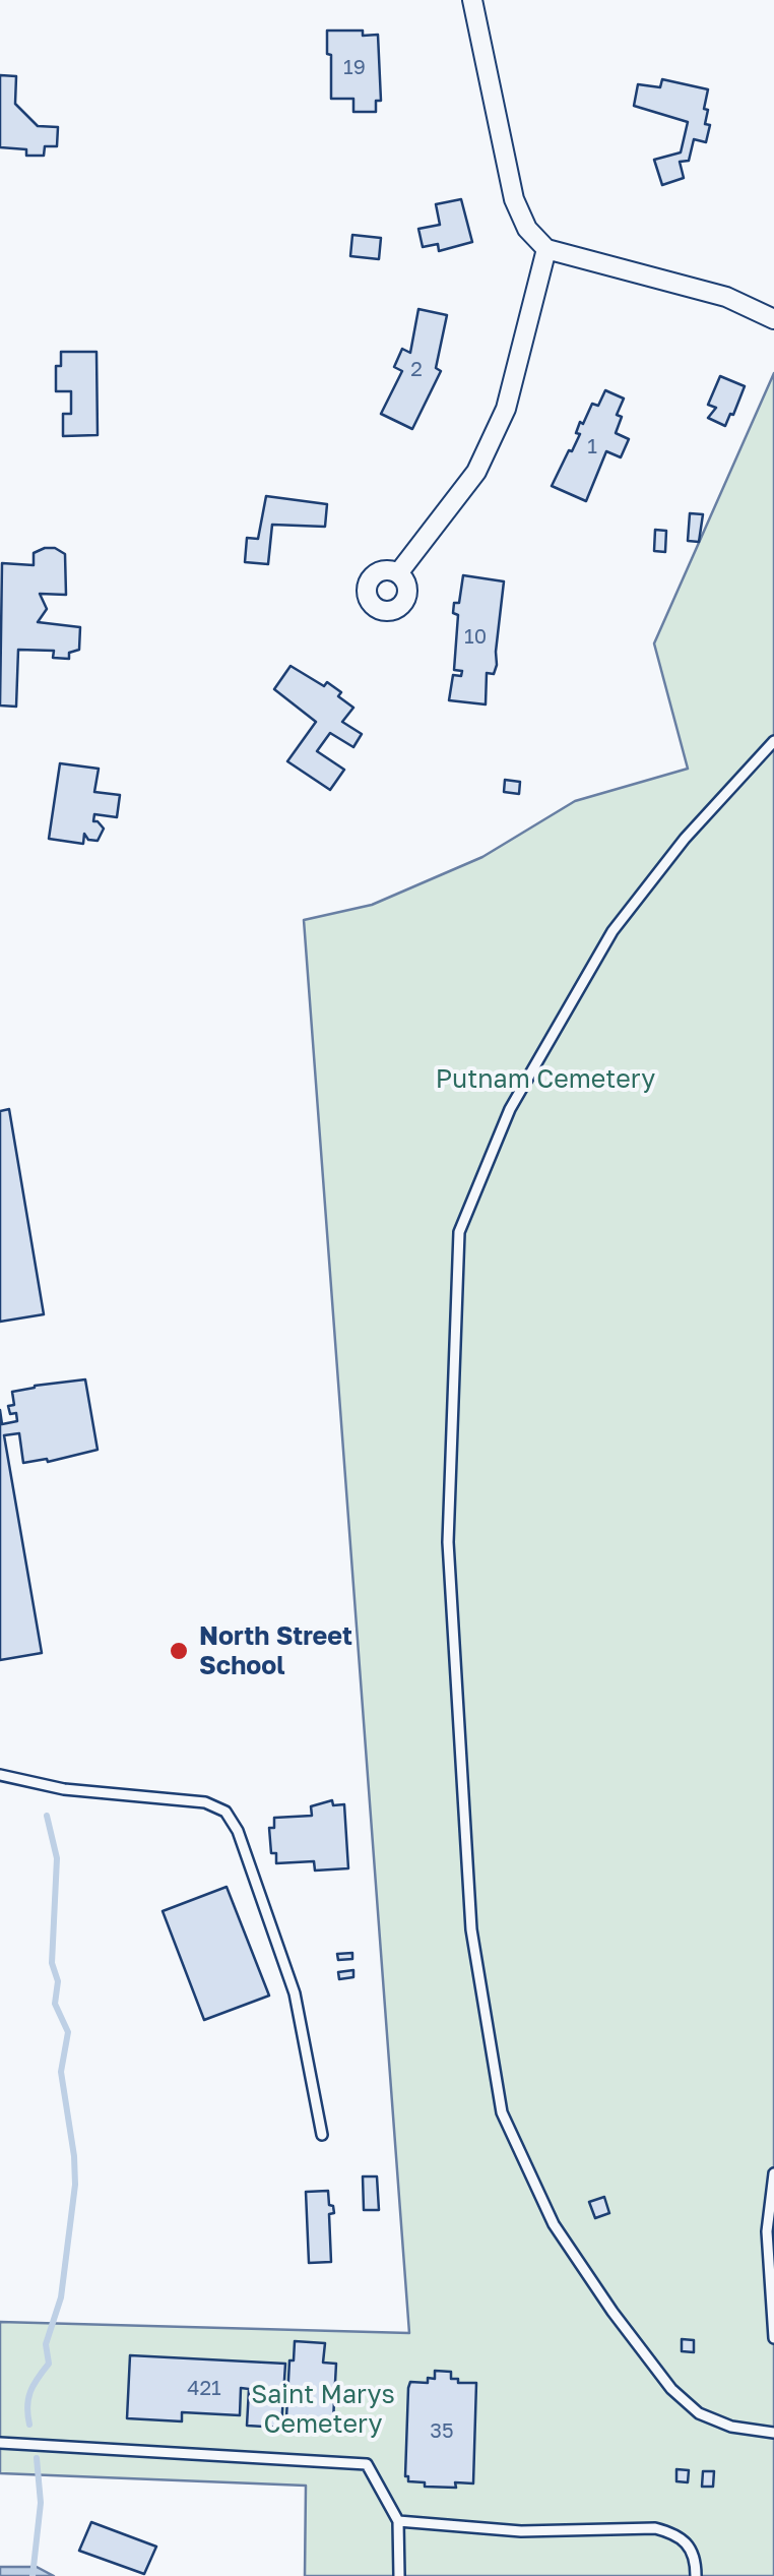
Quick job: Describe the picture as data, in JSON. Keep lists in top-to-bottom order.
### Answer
{
  "parks": ["Putnam Cemetery", "Saint Marys Cemetery"],
  "places": ["North Street School"],
  "house_numbers": [
    "19",
    "2",
    "1",
    "10",
    "421",
    "35"
  ]
}
